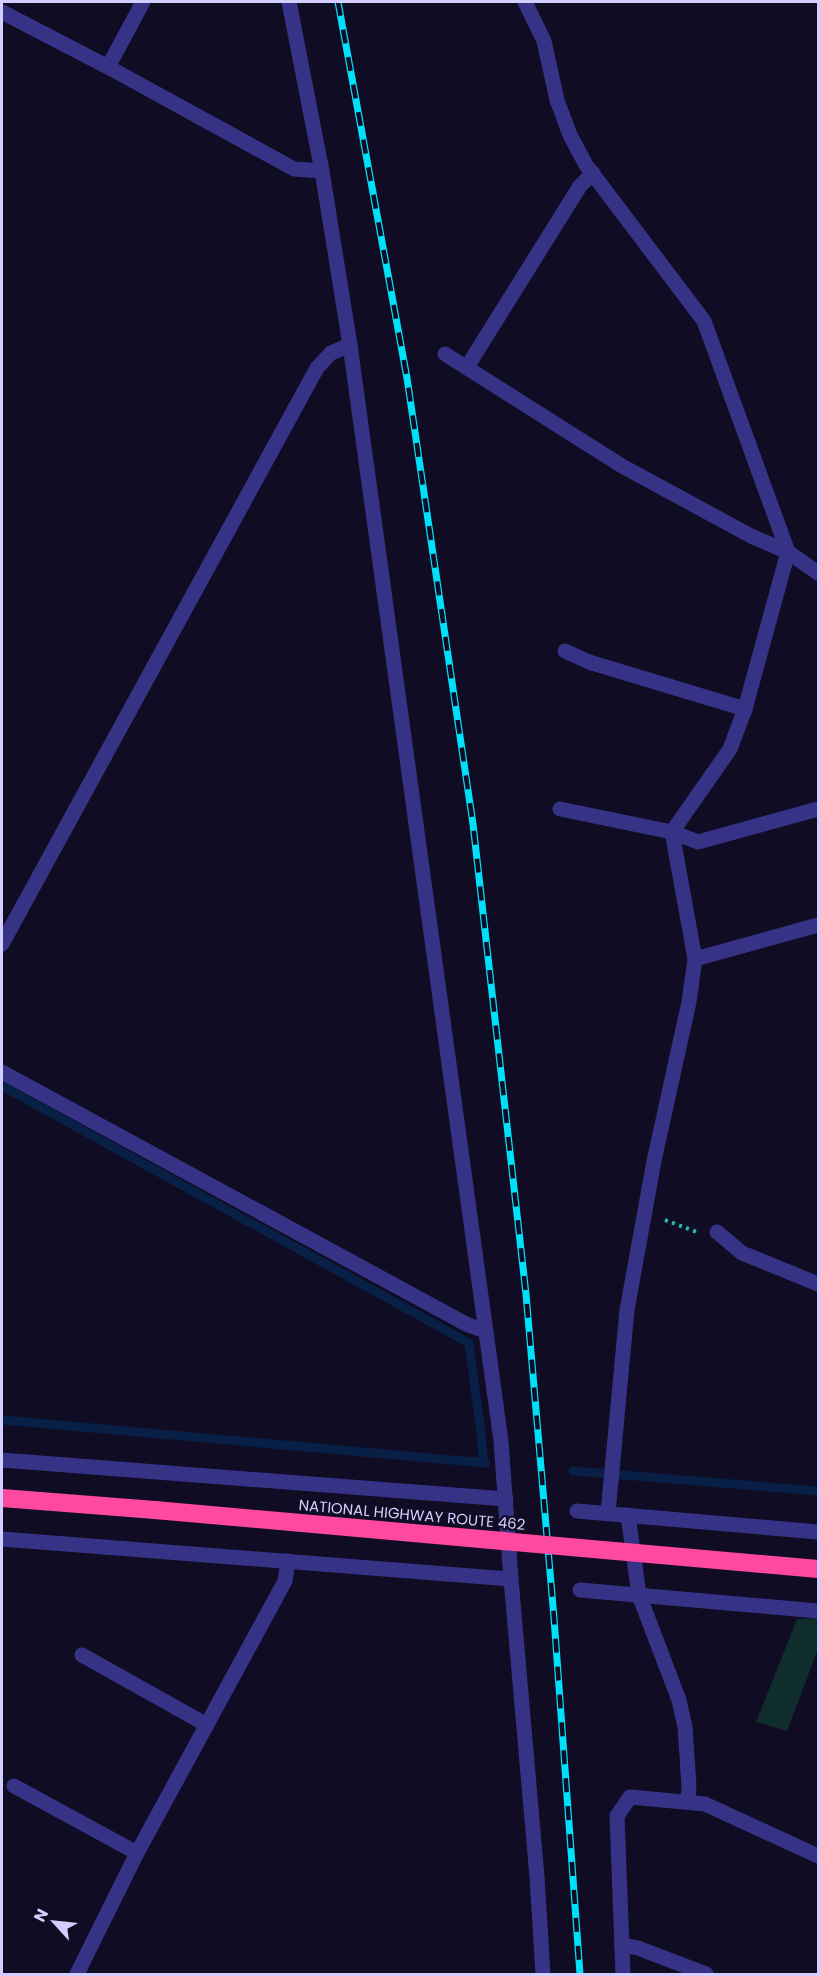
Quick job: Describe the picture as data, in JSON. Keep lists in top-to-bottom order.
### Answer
{
  "streets": {
    "highway": ["NATIONAL HIGHWAY ROUTE 462"]
  },
  "north": "top left"
}
